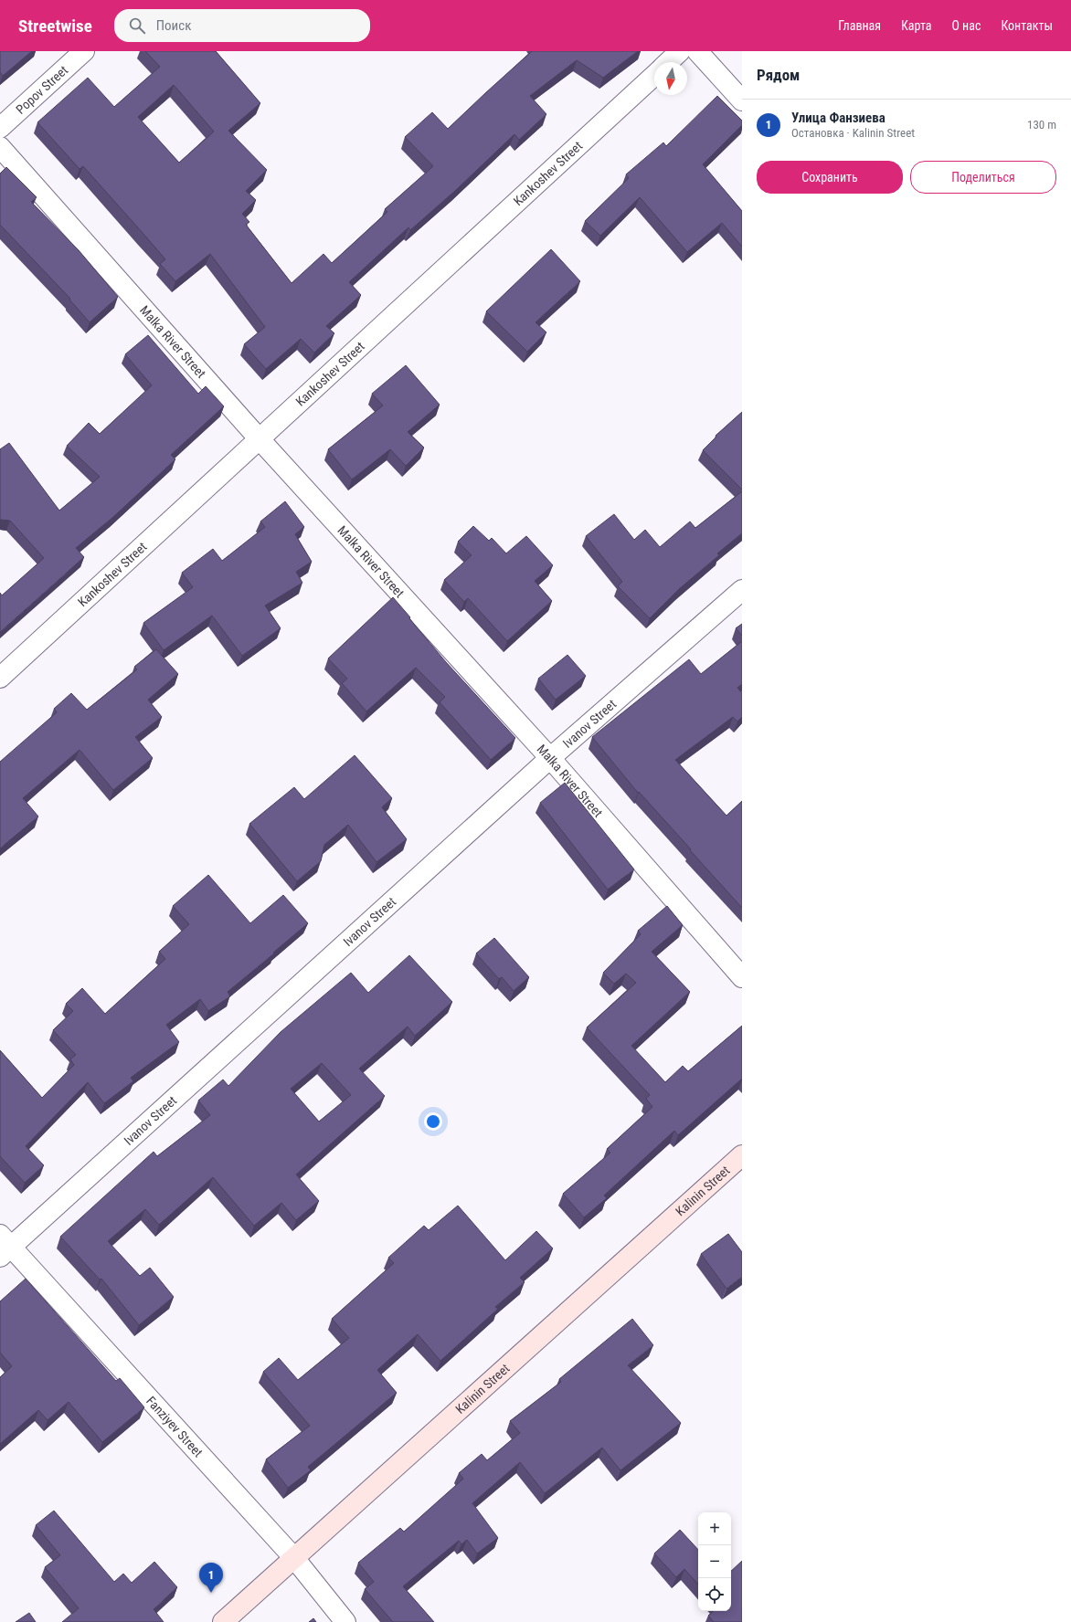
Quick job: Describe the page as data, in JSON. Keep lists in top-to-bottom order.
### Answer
{
  "streets": {
    "street": [
      "Popov Street",
      "Kankoshev Street",
      "Malka River Street",
      "Ivanov Street",
      "Kalinin Street",
      "Fanziyev Street"
    ]
  },
  "crossings": [
    ["Kankoshev Street", "Malka River Street"],
    ["Malka River Street", "Ivanov Street"],
    ["Ivanov Street", "Fanziyev Street"],
    ["Kalinin Street", "Fanziyev Street"]
  ],
  "north": "bottom",
  "page": {
    "header": "Streetwise",
    "search": "Поиск",
    "nav": [
      "Главная",
      "Карта",
      "О нас",
      "Контакты"
    ],
    "heading": "Рядом",
    "list": [
      {
        "mark": "1",
        "name": "Улица Фанзиева",
        "note": "Остановка · Kalinin Street",
        "value": "130 m"
      }
    ],
    "buttons": ["Сохранить", "Поделиться"],
    "map_buttons": ["+", "−"],
    "pins": "1"
  }
}
